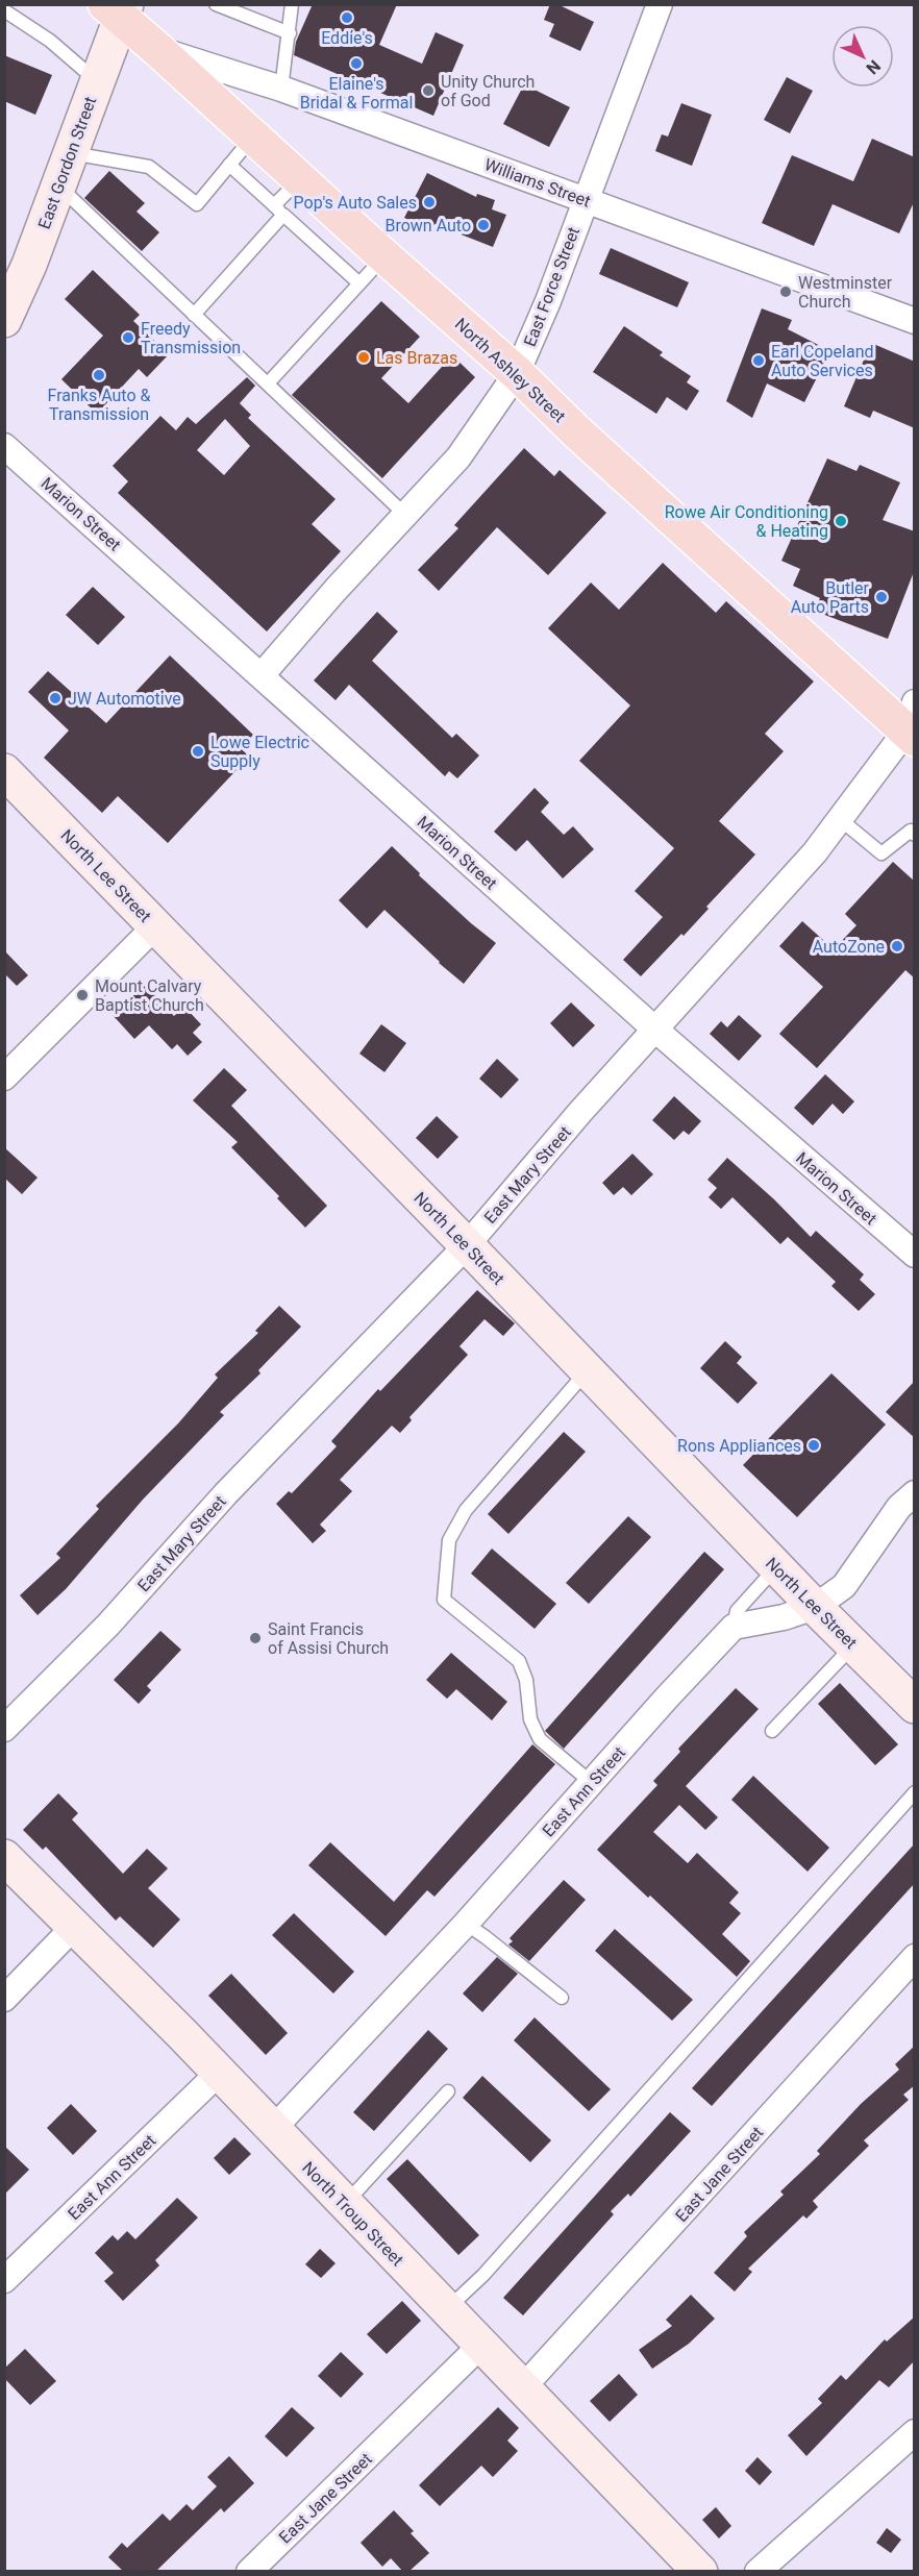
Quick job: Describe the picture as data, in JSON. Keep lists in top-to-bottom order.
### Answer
{
  "streets": {
    "main road": ["North Ashley Street"],
    "street": [
      "East Gordon Street",
      "Williams Street",
      "East Force Street",
      "Marion Street",
      "North Lee Street",
      "East Mary Street",
      "East Ann Street",
      "East Jane Street",
      "North Troup Street"
    ]
  },
  "crossings": [
    ["East Gordon Street", "North Ashley Street"],
    ["Williams Street", "East Force Street"],
    ["Williams Street", "North Ashley Street"],
    ["East Force Street", "North Ashley Street"],
    ["East Force Street", "Marion Street"],
    ["North Ashley Street", "East Mary Street"],
    ["Marion Street", "East Mary Street"],
    ["North Lee Street", "East Mary Street"],
    ["East Ann Street", "North Troup Street"],
    ["East Jane Street", "North Troup Street"]
  ],
  "places": [
    "Eddie's",
    "Elaine's Bridal & Formal",
    "Unity Church of God",
    "Pop's Auto Sales",
    "Brown Auto",
    "Westminster Church",
    "Freedy Transmission",
    "Las Brazas",
    "Earl Copeland Auto Services",
    "Franks Auto & Transmission",
    "Rowe Air Conditioning & Heating",
    "Butler Auto Parts",
    "JW Automotive",
    "Lowe Electric Supply",
    "AutoZone",
    "Mount Calvary Baptist Church",
    "Rons Appliances",
    "Saint Francis of Assisi Church"
  ],
  "north": "bottom right"
}
